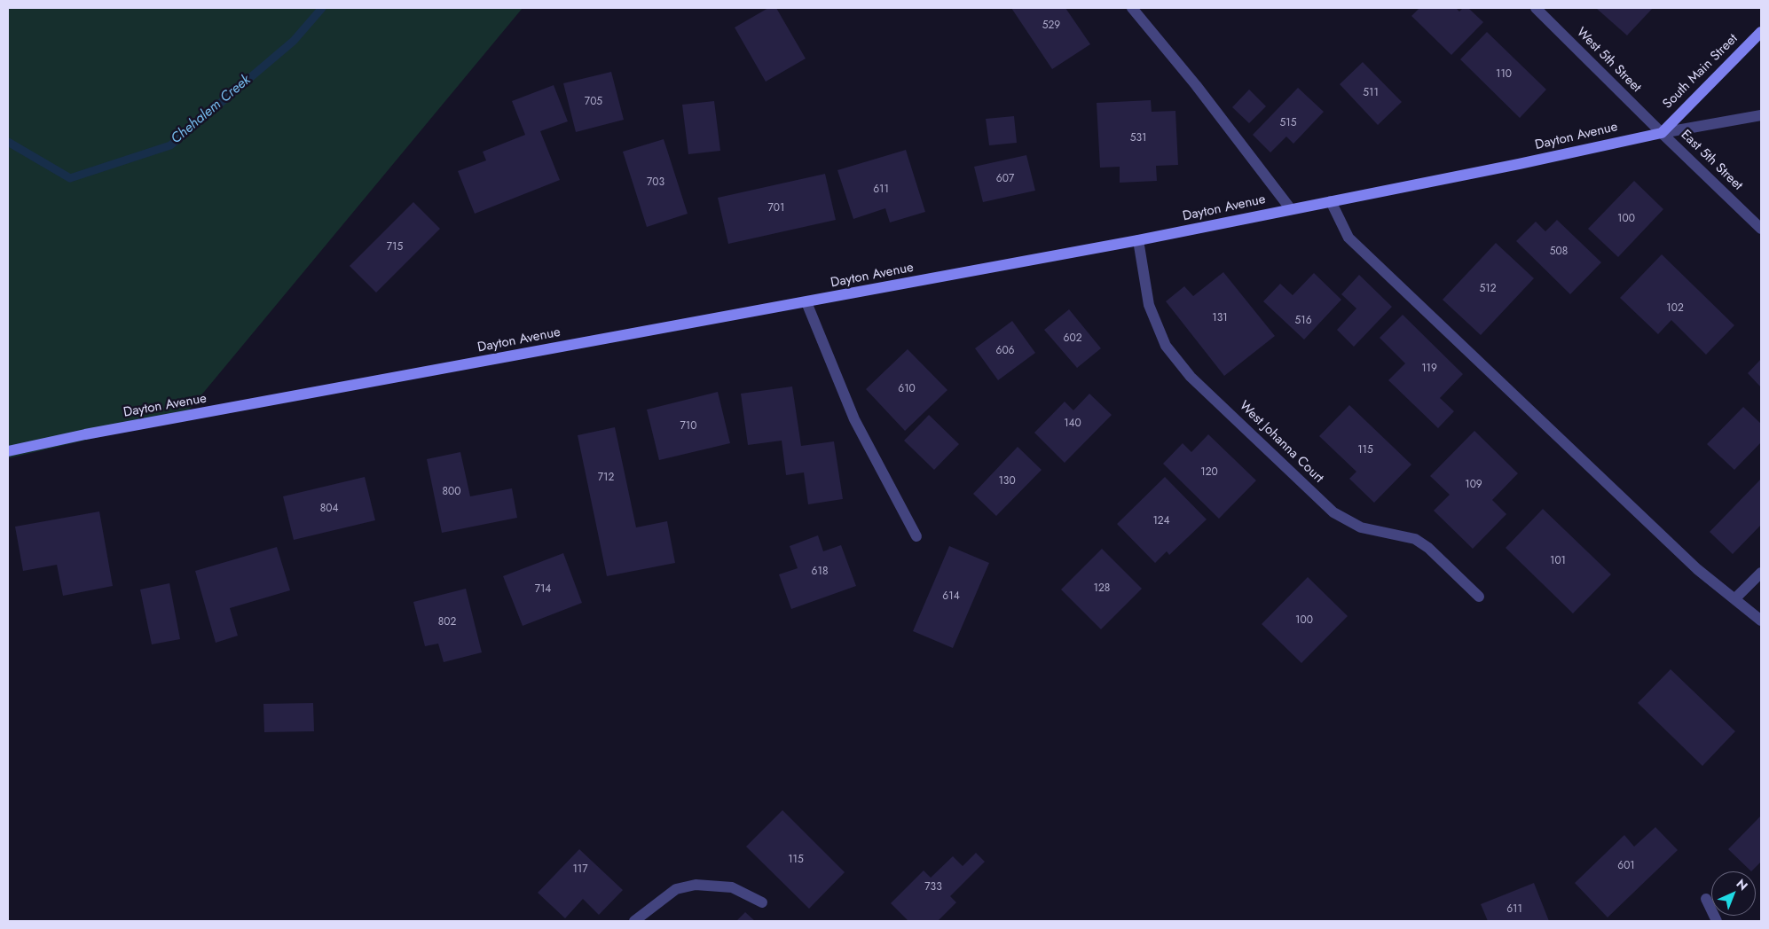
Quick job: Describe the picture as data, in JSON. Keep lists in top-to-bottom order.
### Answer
{
  "streets": {
    "street": [
      "West 5th Street",
      "South Main Street",
      "Dayton Avenue",
      "East 5th Street",
      "West Johanna Court"
    ]
  },
  "crossings": [
    ["West 5th Street", "South Main Street"],
    ["West 5th Street", "Dayton Avenue"],
    ["West 5th Street", "East 5th Street"],
    ["South Main Street", "Dayton Avenue"],
    ["South Main Street", "East 5th Street"],
    ["Dayton Avenue", "East 5th Street"],
    ["Dayton Avenue", "West Johanna Court"]
  ],
  "water": ["Chehalem Creek"],
  "house_numbers": [
    "529",
    "110",
    "511",
    "705",
    "515",
    "531",
    "607",
    "703",
    "611",
    "701",
    "100",
    "715",
    "508",
    "512",
    "102",
    "131",
    "516",
    "602",
    "606",
    "119",
    "610",
    "140",
    "710",
    "115",
    "120",
    "712",
    "130",
    "109",
    "800",
    "804",
    "124",
    "101",
    "618",
    "128",
    "714",
    "614",
    "100",
    "802",
    "115",
    "601",
    "117",
    "733",
    "611"
  ],
  "north": "top right"
}
